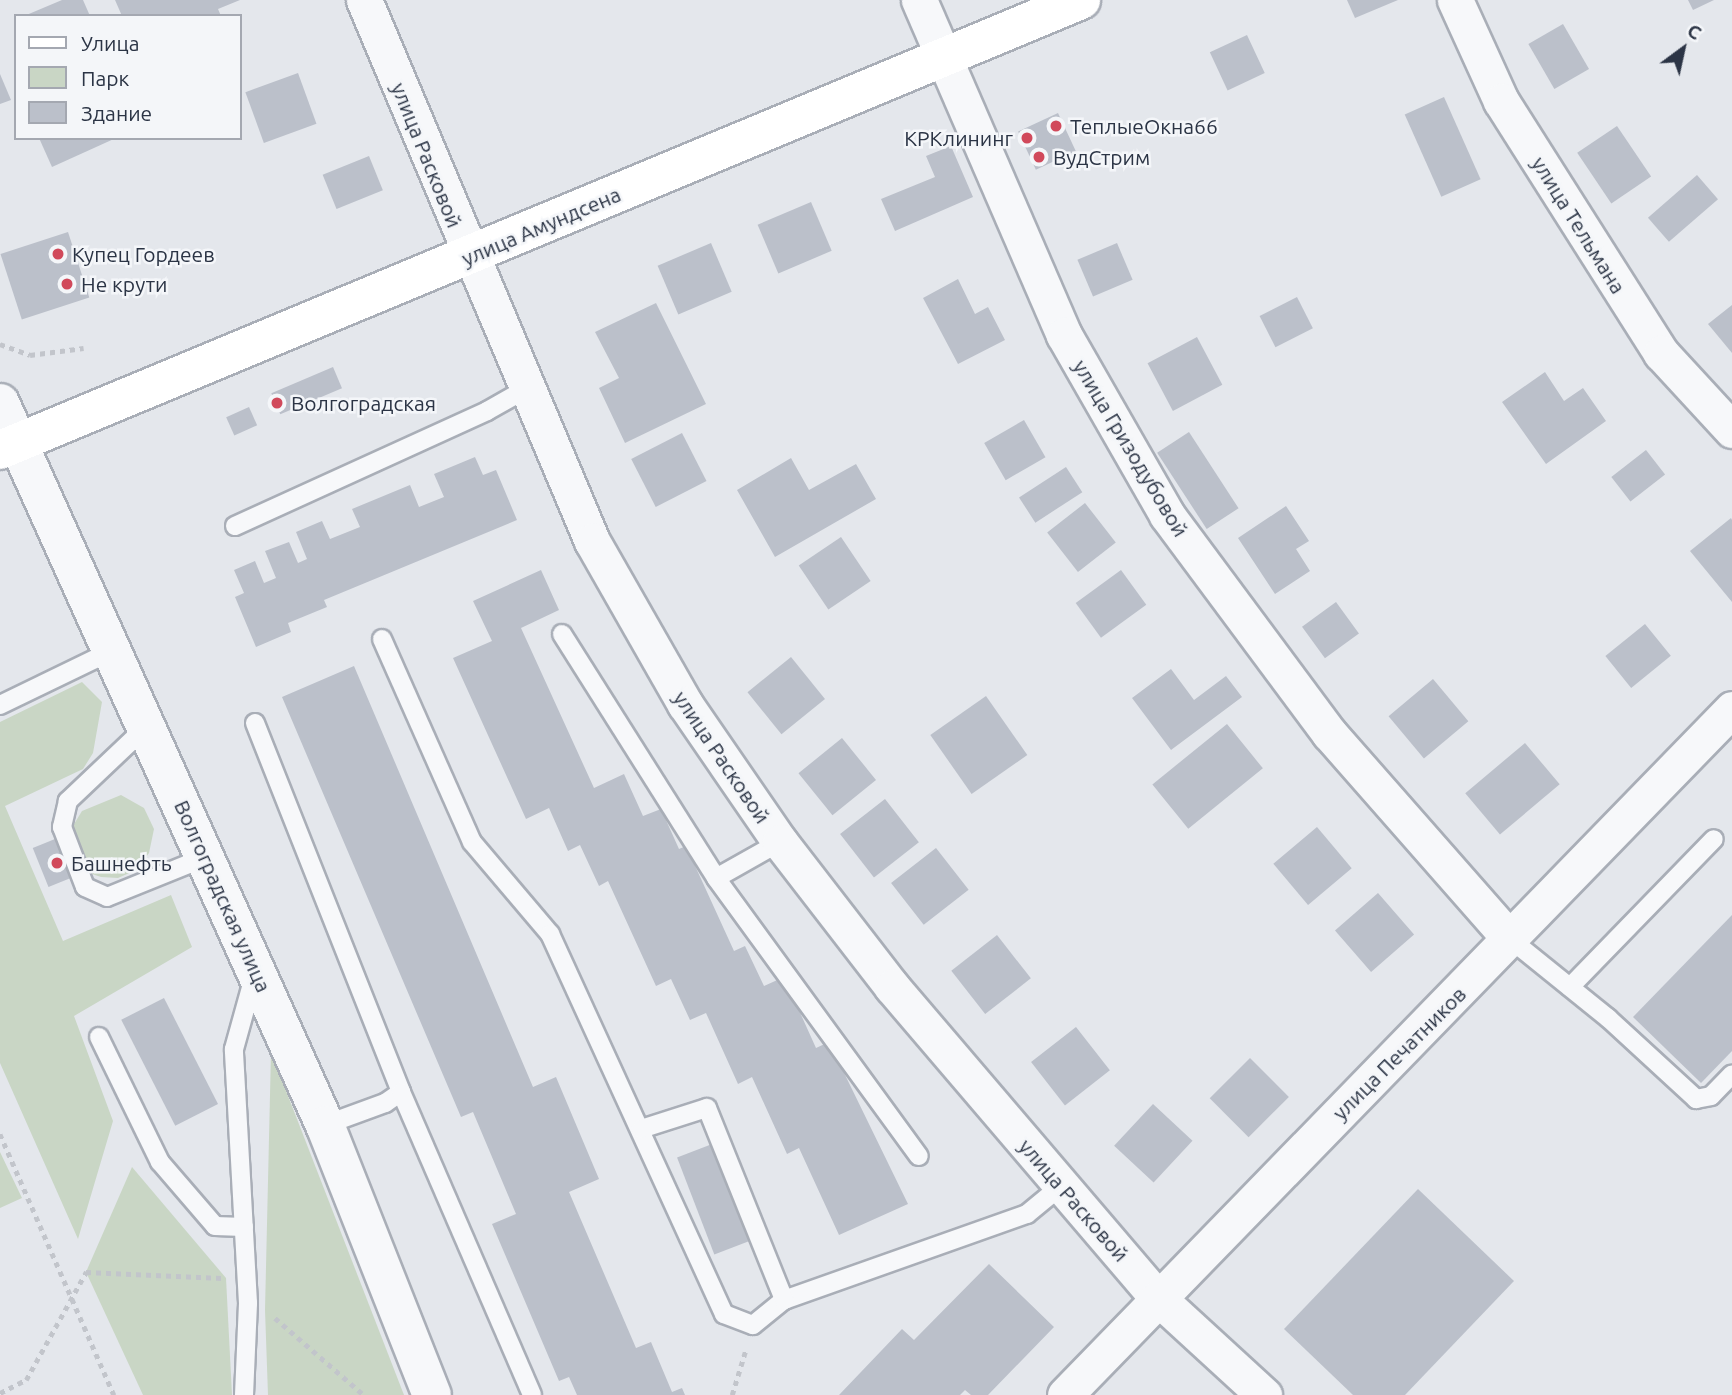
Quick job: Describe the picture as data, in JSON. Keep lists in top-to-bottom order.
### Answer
{
  "streets": {
    "main road": ["улица Амундсена"],
    "street": [
      "улица Расковой",
      "улица Тельмана",
      "улица Гризодубовой",
      "Волгоградская улица",
      "улица Печатников"
    ]
  },
  "crossings": [
    ["улица Расковой", "улица Амундсена"],
    ["улица Расковой", "улица Печатников"],
    ["улица Амундсена", "улица Гризодубовой"],
    ["улица Амундсена", "Волгоградская улица"],
    ["улица Гризодубовой", "улица Печатников"]
  ],
  "places": [
    "ТеплыеОкна66",
    "КРКлининг",
    "ВудСтрим",
    "Купец Гордеев",
    "Не крути",
    "Волгоградская",
    "Башнефть"
  ],
  "legend": ["Улица", "Парк", "Здание"],
  "north": "top right"
}
